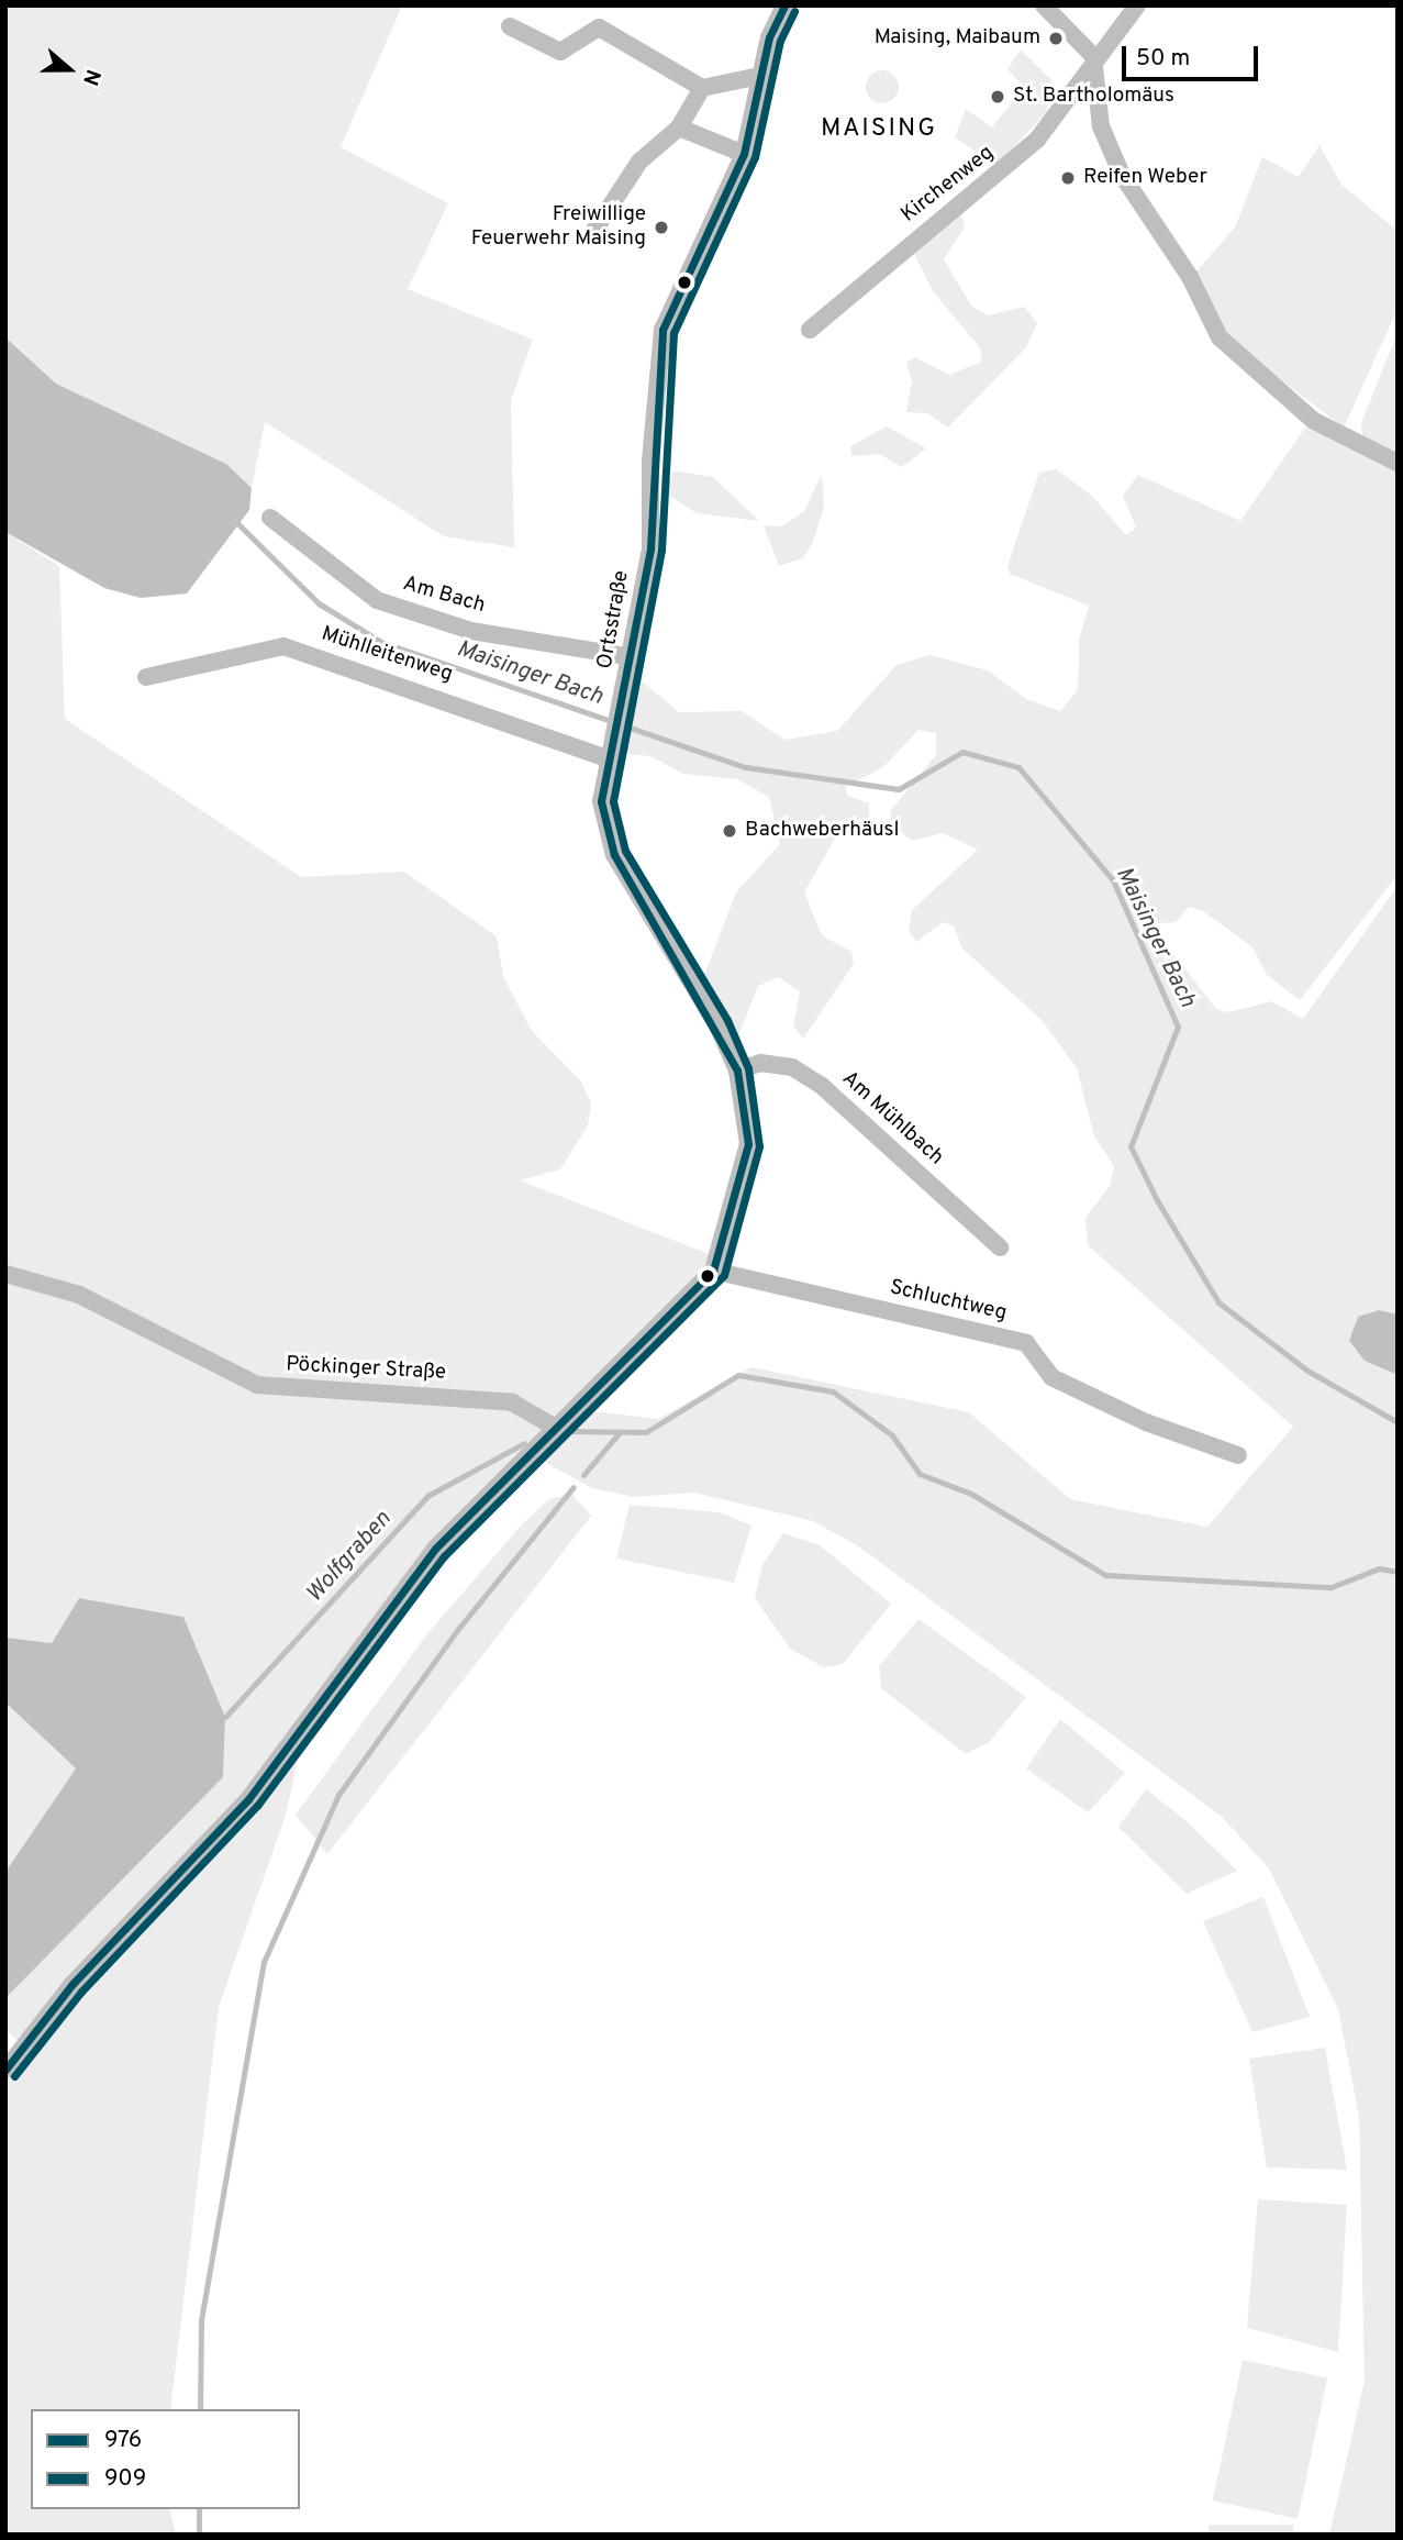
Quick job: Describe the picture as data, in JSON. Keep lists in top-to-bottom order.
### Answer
{
  "streets": {
    "street": [
      "Kirchenweg",
      "Am Bach",
      "Ortsstraße",
      "Mühlleitenweg",
      "Am Mühlbach",
      "Schluchtweg",
      "Pöckinger Straße"
    ]
  },
  "crossings": [
    ["Am Bach", "Ortsstraße"],
    ["Ortsstraße", "Mühlleitenweg"],
    ["Ortsstraße", "Am Mühlbach"],
    ["Ortsstraße", "Schluchtweg"]
  ],
  "districts": ["MAISING"],
  "water": ["Maisinger Bach", "Wolfgraben"],
  "places": [
    "Maising, Maibaum",
    "St. Bartholomäus",
    "Reifen Weber",
    "Freiwillige Feuerwehr Maising",
    "Bachweberhäusl"
  ],
  "lines": ["transit line 976", "transit line 909"],
  "legend": ["976", "909"],
  "scale_bar": "50 m",
  "north": "right"
}
